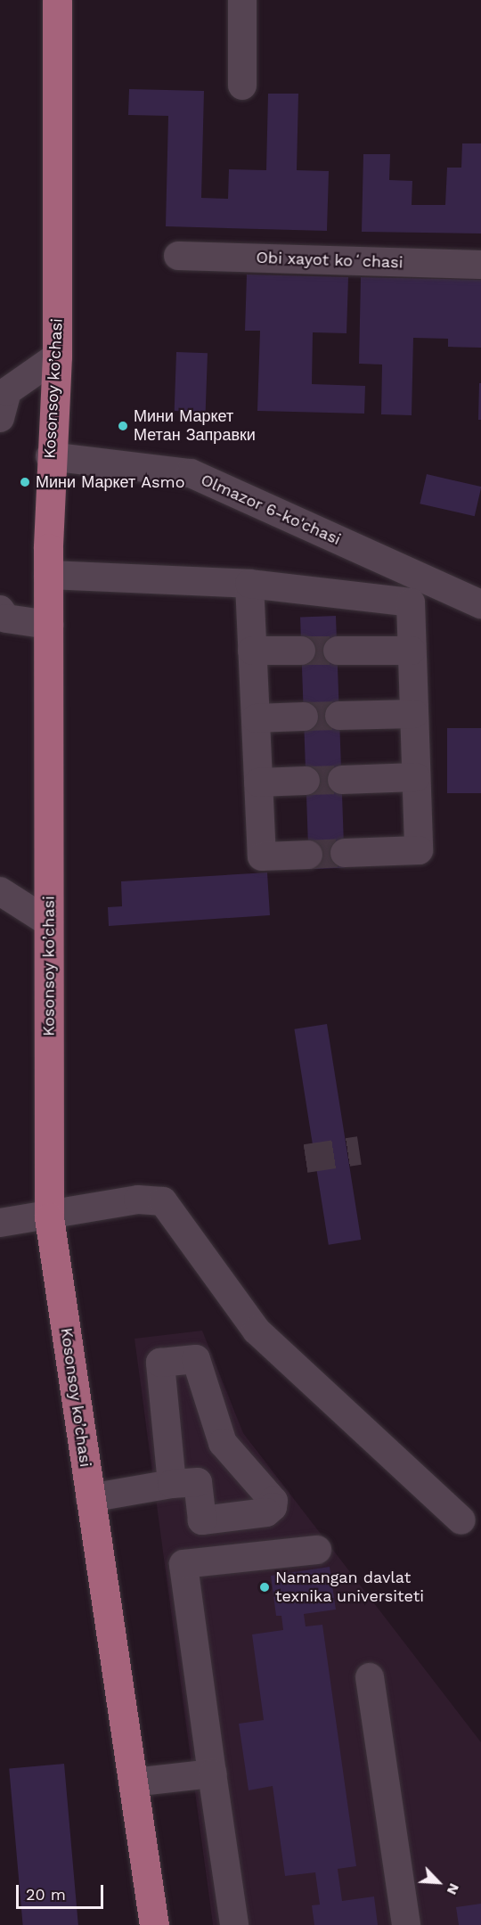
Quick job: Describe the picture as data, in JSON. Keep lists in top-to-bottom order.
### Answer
{
  "streets": {
    "main road": ["Kosonsoy ko’chasi"],
    "street": ["Obi xayot koʻchasi", "Olmazor 6-ko'chasi"]
  },
  "crossings": [
    ["Kosonsoy ko’chasi", "Olmazor 6-ko'chasi"]
  ],
  "places": ["Мини Маркет Метан Заправки", "Мини Маркет Asmo", "Namangan davlat texnika universiteti"],
  "scale_bar": "20 m",
  "north": "bottom right"
}
